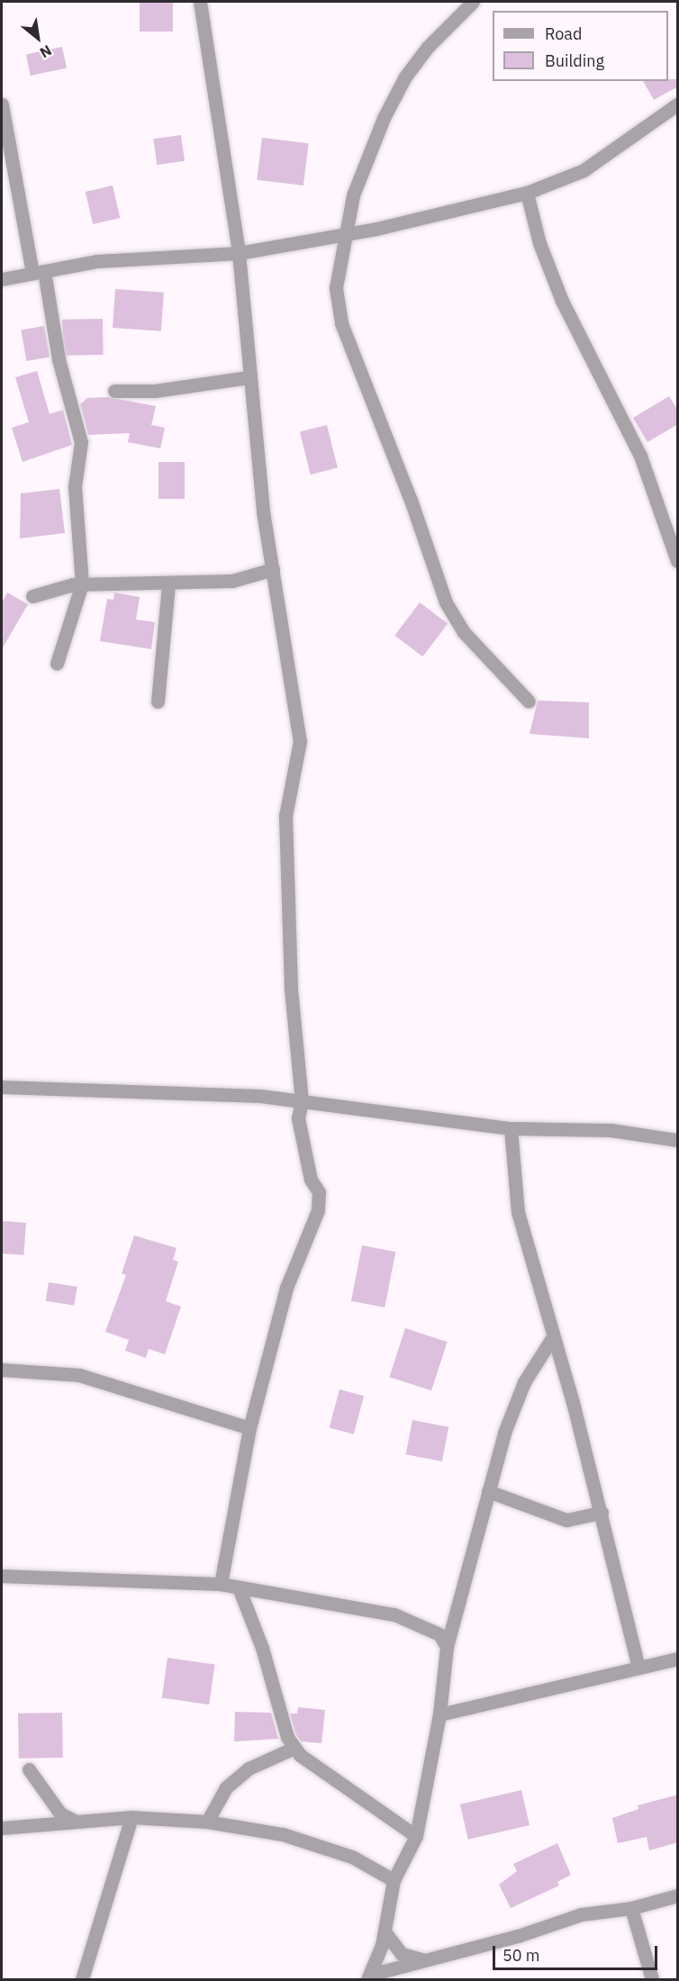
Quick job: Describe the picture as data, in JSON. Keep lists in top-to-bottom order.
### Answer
{
  "legend": ["Road", "Building"],
  "scale_bar": "50 m",
  "north": "bottom right"
}
